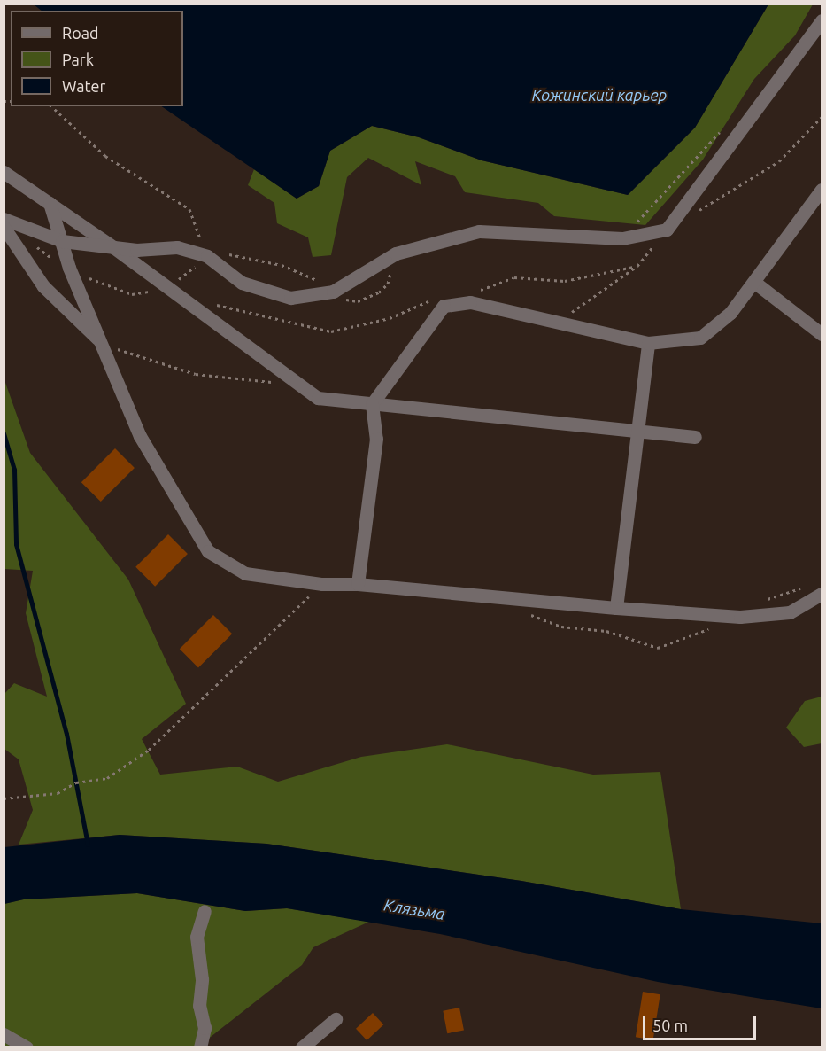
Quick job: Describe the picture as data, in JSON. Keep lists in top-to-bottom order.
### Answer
{
  "water": ["Кожинский карьер", "Клязьма"],
  "legend": ["Road", "Park", "Water"],
  "scale_bar": "50 m"
}
